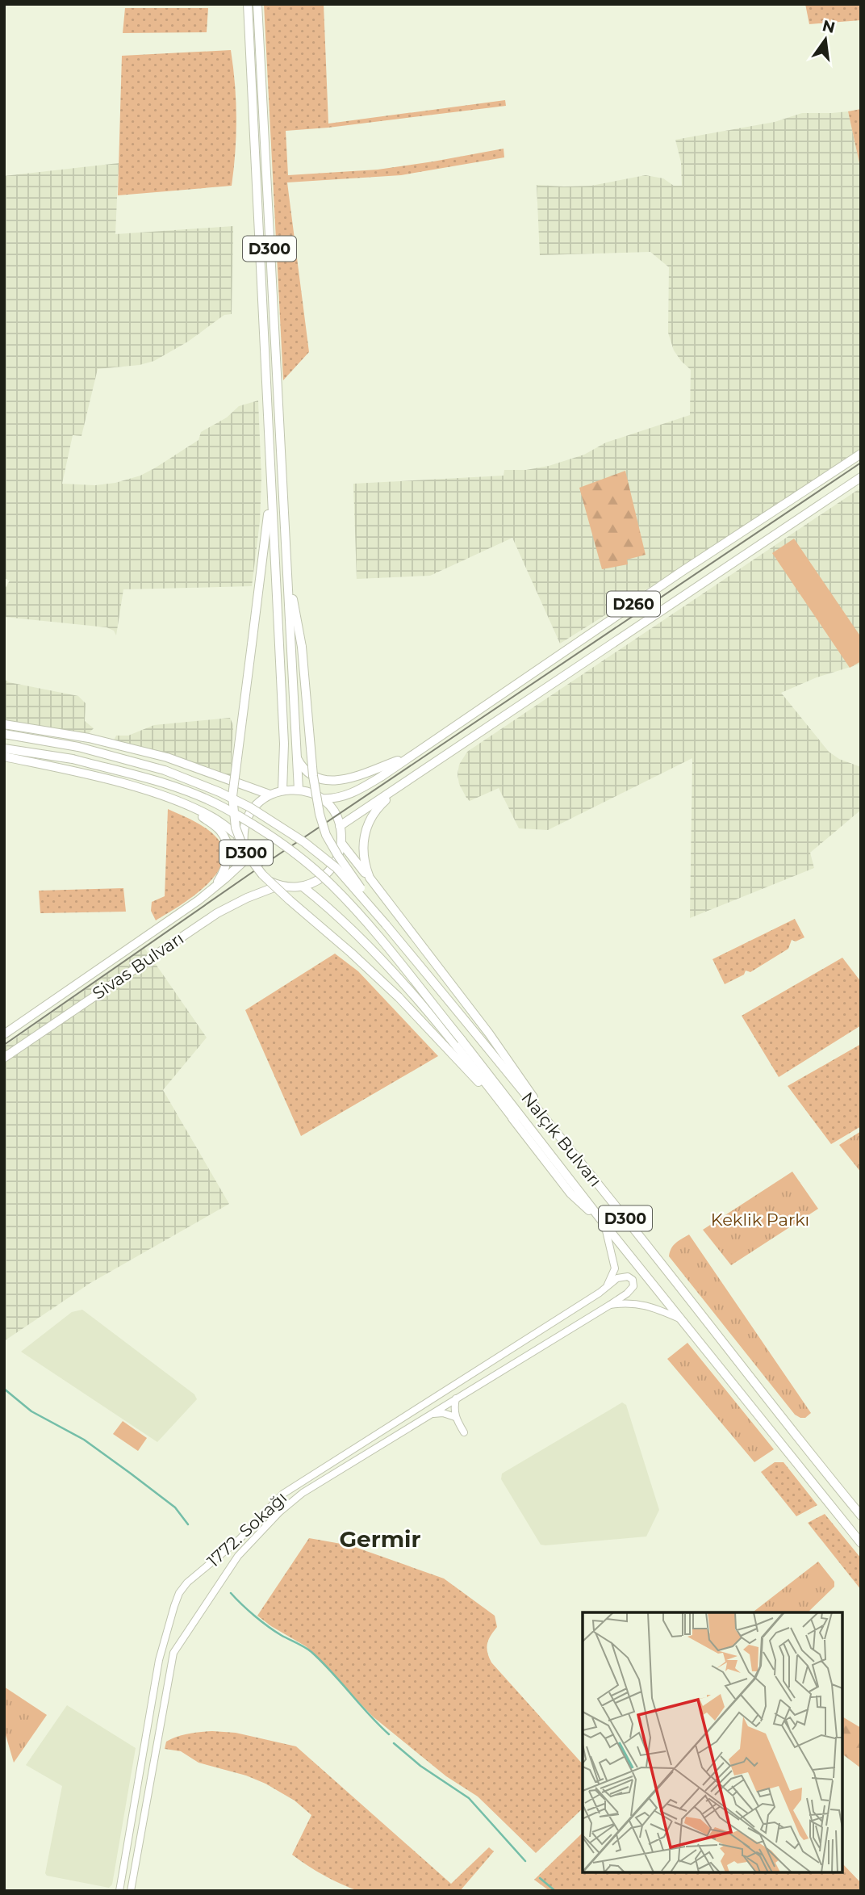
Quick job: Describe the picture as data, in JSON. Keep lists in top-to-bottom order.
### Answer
{
  "streets": {
    "highway": [
      "D300",
      "D260",
      "Sivas Bulvarı",
      "Nalçık Bulvarı"
    ],
    "street": ["1772. Sokağı"]
  },
  "crossings": [
    ["D300", "Sivas Bulvarı"],
    ["D300", "Nalçık Bulvarı"],
    ["Nalçık Bulvarı", "1772. Sokağı"]
  ],
  "districts": ["Germir"],
  "parks": ["Keklik Parkı"],
  "north": "top"
}
